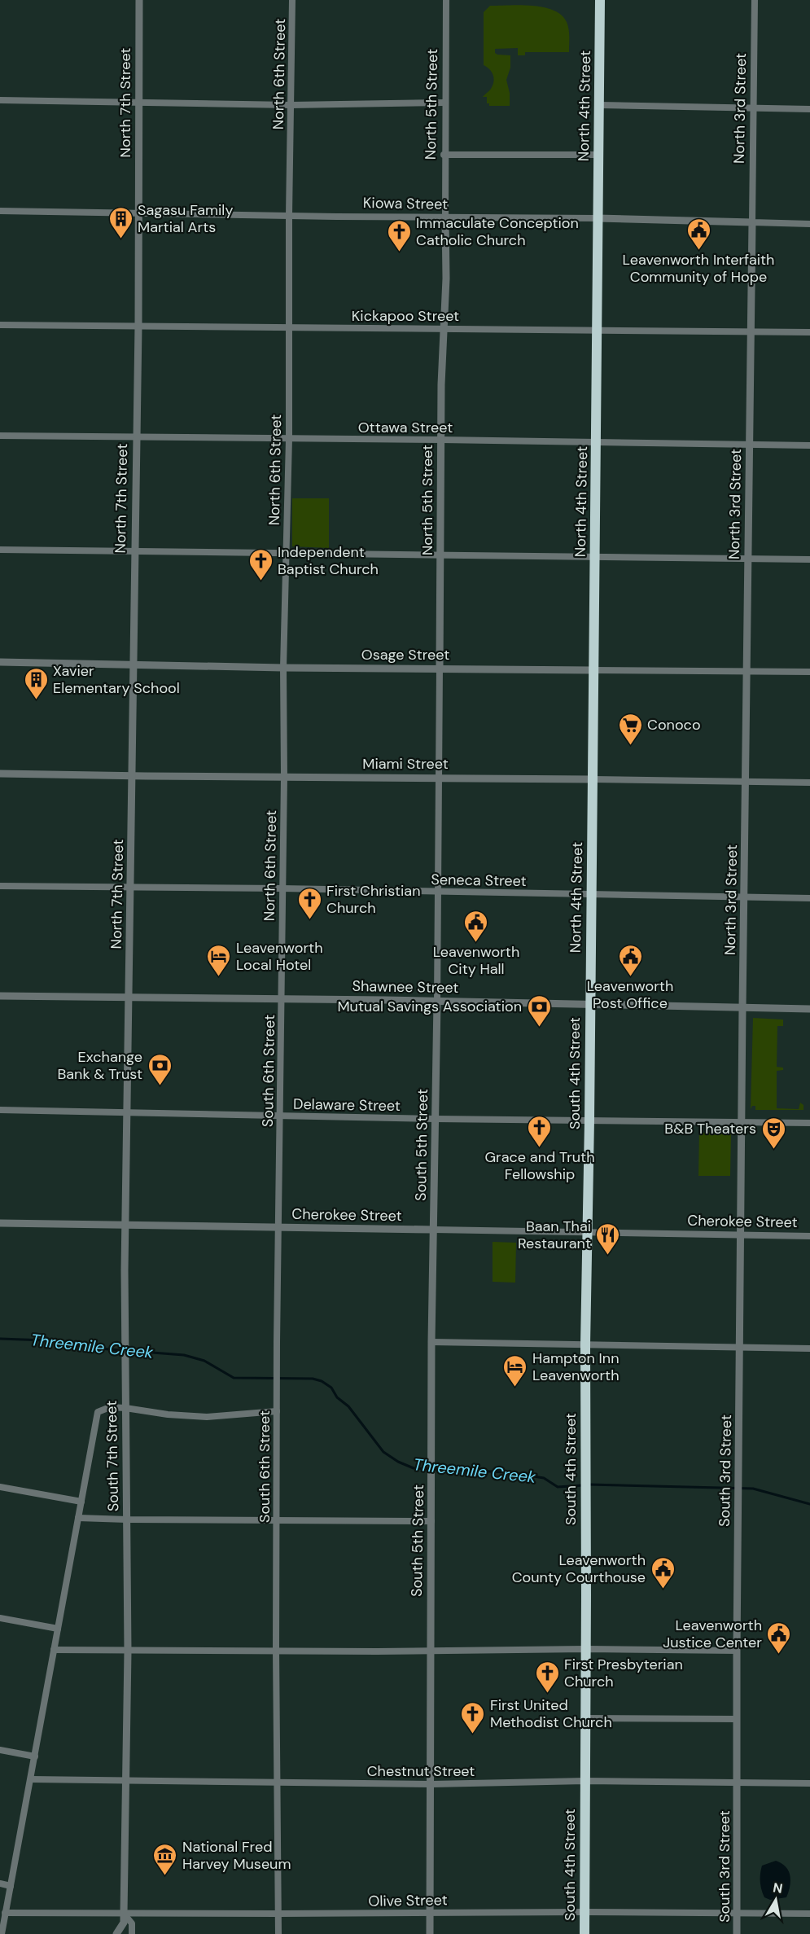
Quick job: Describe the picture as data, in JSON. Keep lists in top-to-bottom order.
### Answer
{
  "streets": {
    "highway": ["North 4th Street", "South 4th Street"],
    "street": [
      "North 6th Street",
      "North 7th Street",
      "North 5th Street",
      "North 3rd Street",
      "Kiowa Street",
      "Kickapoo Street",
      "Ottawa Street",
      "Osage Street",
      "Miami Street",
      "Seneca Street",
      "Shawnee Street",
      "South 6th Street",
      "Delaware Street",
      "South 5th Street",
      "Cherokee Street",
      "South 7th Street",
      "South 3rd Street",
      "Chestnut Street",
      "Olive Street"
    ]
  },
  "crossings": [
    ["North 6th Street", "Kiowa Street"],
    ["North 6th Street", "Kickapoo Street"],
    ["North 6th Street", "Ottawa Street"],
    ["North 6th Street", "Osage Street"],
    ["North 6th Street", "Miami Street"],
    ["North 6th Street", "Seneca Street"],
    ["North 6th Street", "Shawnee Street"],
    ["North 6th Street", "South 6th Street"],
    ["North 7th Street", "Kiowa Street"],
    ["North 7th Street", "Kickapoo Street"],
    ["North 7th Street", "Ottawa Street"],
    ["North 7th Street", "Osage Street"],
    ["North 7th Street", "Miami Street"],
    ["North 7th Street", "Seneca Street"],
    ["North 7th Street", "Shawnee Street"],
    ["North 7th Street", "South 7th Street"],
    ["North 5th Street", "Kiowa Street"],
    ["North 5th Street", "Kickapoo Street"],
    ["North 5th Street", "Ottawa Street"],
    ["North 5th Street", "Osage Street"],
    ["North 5th Street", "Miami Street"],
    ["North 5th Street", "Seneca Street"],
    ["North 5th Street", "Shawnee Street"],
    ["North 5th Street", "South 5th Street"],
    ["North 4th Street", "Kiowa Street"],
    ["North 4th Street", "Kickapoo Street"],
    ["North 4th Street", "Ottawa Street"],
    ["North 4th Street", "Osage Street"],
    ["North 4th Street", "Miami Street"],
    ["North 4th Street", "Seneca Street"],
    ["North 4th Street", "Shawnee Street"],
    ["North 4th Street", "South 4th Street"],
    ["North 3rd Street", "Kiowa Street"],
    ["North 3rd Street", "Kickapoo Street"],
    ["North 3rd Street", "Ottawa Street"],
    ["North 3rd Street", "Osage Street"],
    ["North 3rd Street", "Miami Street"],
    ["North 3rd Street", "Seneca Street"],
    ["North 3rd Street", "Shawnee Street"],
    ["North 3rd Street", "South 3rd Street"],
    ["Shawnee Street", "South 6th Street"],
    ["Shawnee Street", "South 4th Street"],
    ["Shawnee Street", "South 5th Street"],
    ["Shawnee Street", "South 7th Street"],
    ["Shawnee Street", "South 3rd Street"],
    ["South 6th Street", "Delaware Street"],
    ["South 6th Street", "Cherokee Street"],
    ["South 6th Street", "Chestnut Street"],
    ["South 6th Street", "Olive Street"],
    ["South 4th Street", "Delaware Street"],
    ["South 4th Street", "Cherokee Street"],
    ["South 4th Street", "Chestnut Street"],
    ["South 4th Street", "Olive Street"],
    ["Delaware Street", "South 5th Street"],
    ["Delaware Street", "South 7th Street"],
    ["Delaware Street", "South 3rd Street"],
    ["South 5th Street", "Cherokee Street"],
    ["South 5th Street", "Chestnut Street"],
    ["South 5th Street", "Olive Street"],
    ["Cherokee Street", "South 7th Street"],
    ["Cherokee Street", "South 3rd Street"],
    ["South 7th Street", "Chestnut Street"],
    ["South 7th Street", "Olive Street"],
    ["South 3rd Street", "Chestnut Street"],
    ["South 3rd Street", "Olive Street"]
  ],
  "water": ["Threemile Creek"],
  "places": {
    "building": ["Sagasu Family Martial Arts", "Xavier Elementary School"],
    "public building": [
      "Leavenworth Interfaith Community of Hope",
      "Leavenworth City Hall",
      "Leavenworth Post Office",
      "Leavenworth County Courthouse",
      "Leavenworth Justice Center"
    ],
    "church": [
      "Immaculate Conception Catholic Church",
      "Independent Baptist Church",
      "First Christian Church",
      "Grace and Truth Fellowship",
      "First Presbyterian Church",
      "First United Methodist Church"
    ],
    "supermarket": ["Conoco"],
    "hotel": ["Leavenworth Local Hotel", "Hampton Inn Leavenworth"],
    "bank": ["Mutual Savings Association", "Exchange Bank & Trust"],
    "theatre": ["B&B Theaters"],
    "restaurant": ["Baan Thai Restaurant"],
    "museum": ["National Fred Harvey Museum"]
  },
  "north": "top"
}
